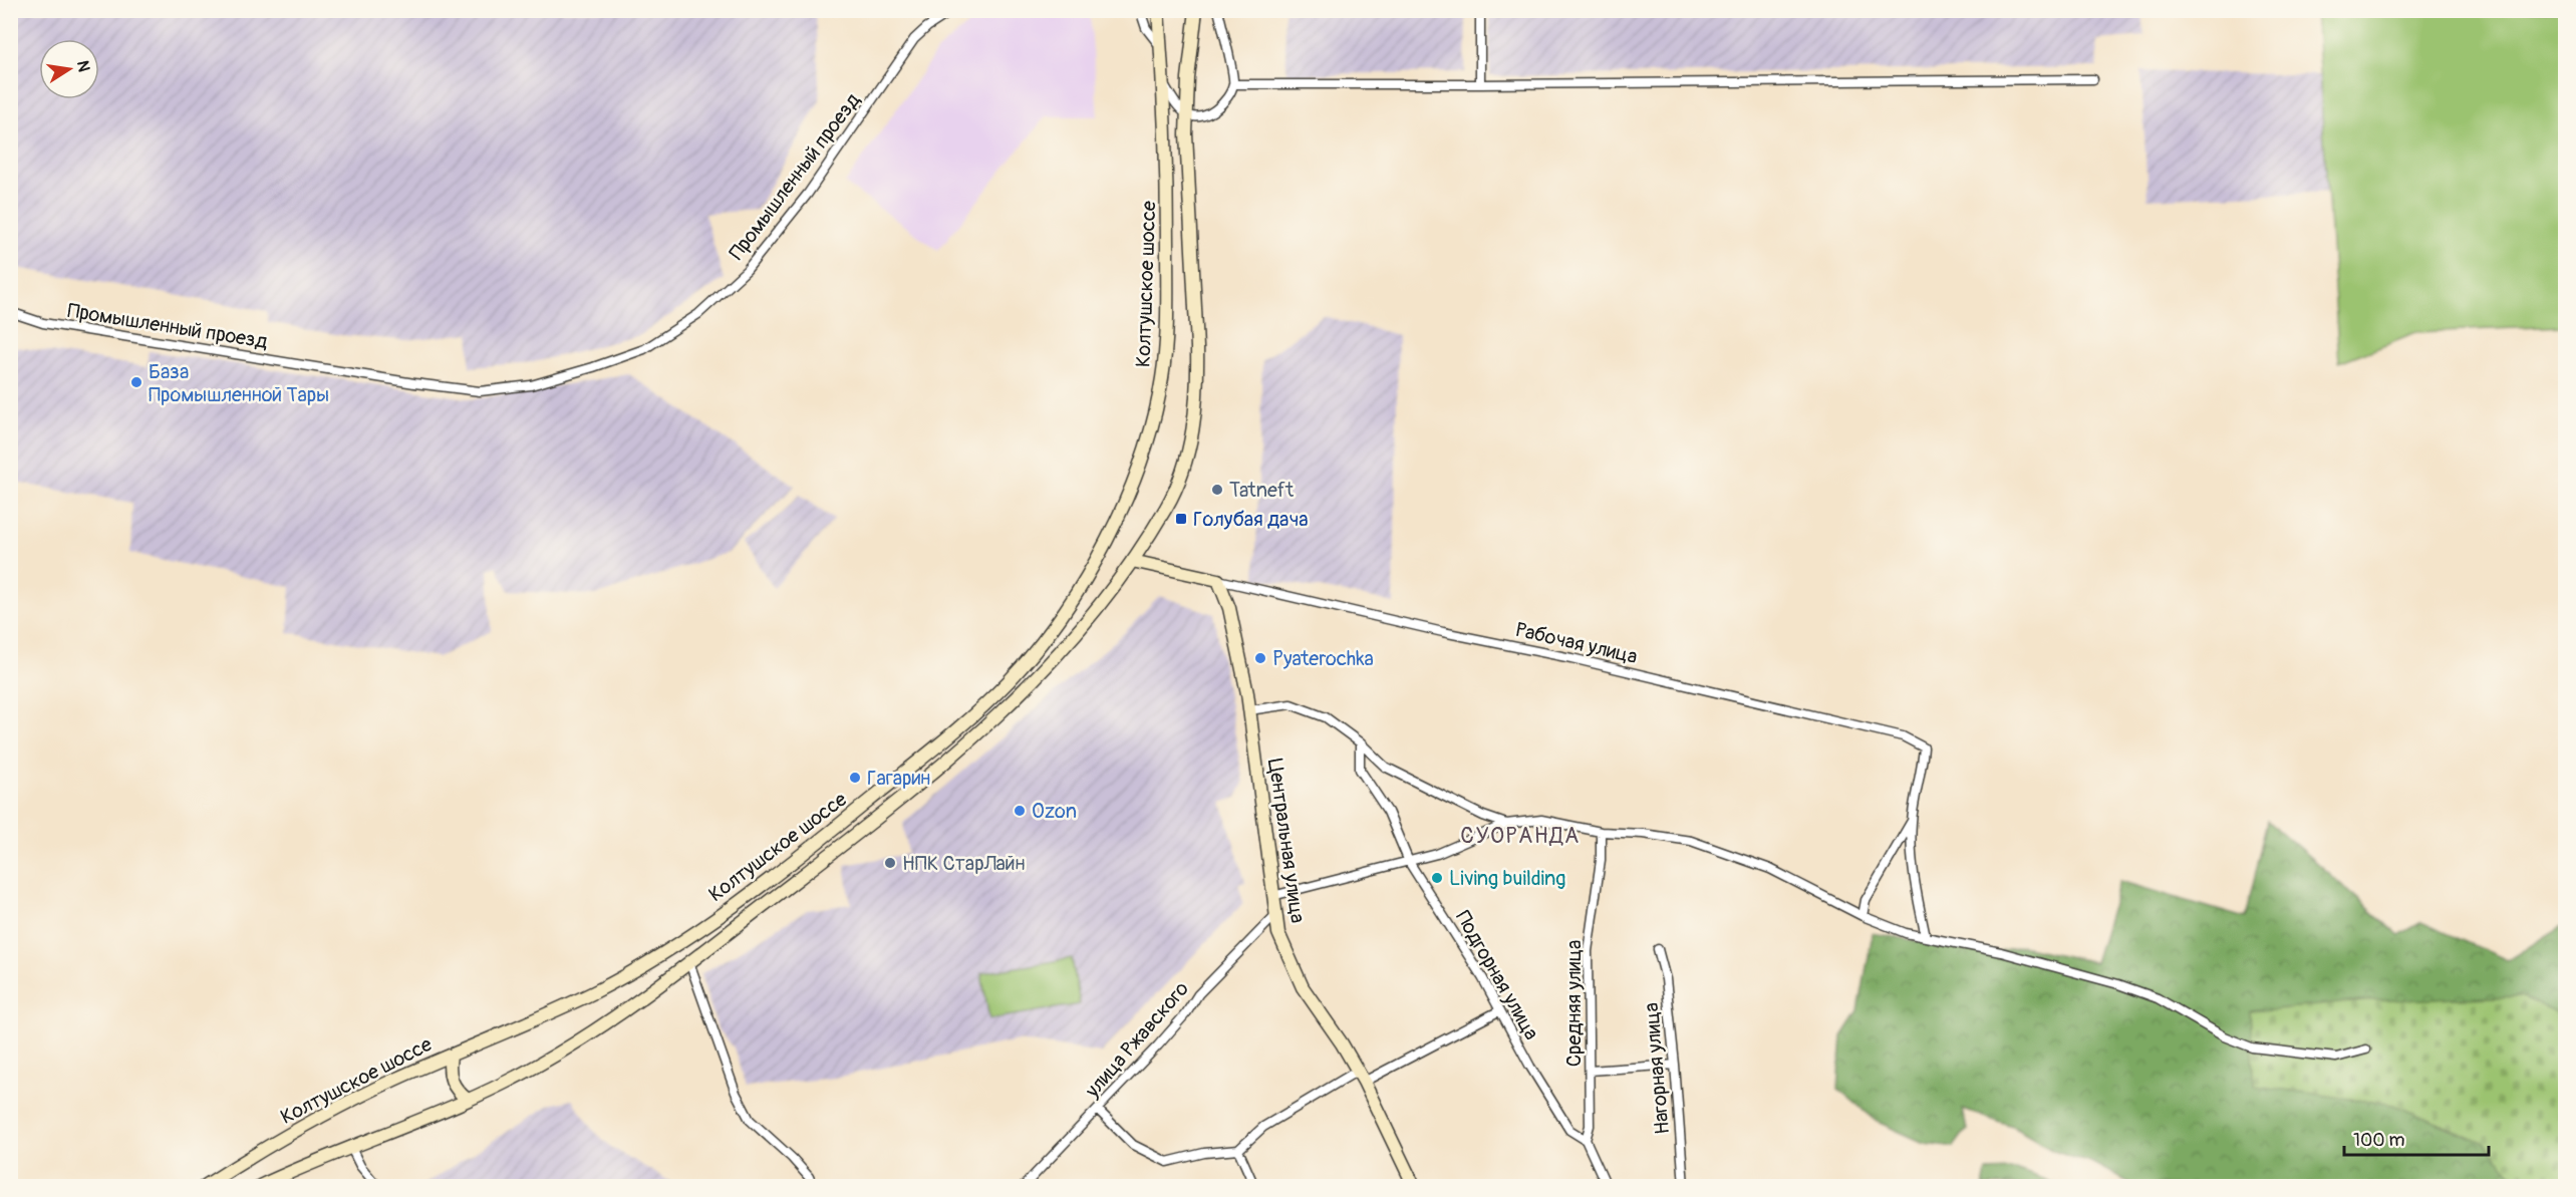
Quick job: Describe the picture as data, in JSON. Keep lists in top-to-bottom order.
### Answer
{
  "streets": {
    "main road": ["Колтушское шоссе", "Центральная улица"],
    "street": [
      "Промышленный проезд",
      "Рабочая улица",
      "Подгорная улица",
      "Средняя улица",
      "улица Ржавского",
      "Нагорная улица"
    ]
  },
  "crossings": [
    ["Рабочая улица", "Центральная улица"],
    ["Центральная улица", "улица Ржавского"],
    ["Подгорная улица", "Средняя улица"]
  ],
  "districts": ["СУОРАНДА"],
  "places": {
    "other": [
      "База Промышленной Тары",
      "Tatneft",
      "Pyaterochka",
      "Гагарин",
      "Ozon",
      "НПК СтарЛайн",
      "Living building"
    ],
    "transit": ["Голубая дача"]
  },
  "scale_bar": "100 m",
  "north": "right"
}
